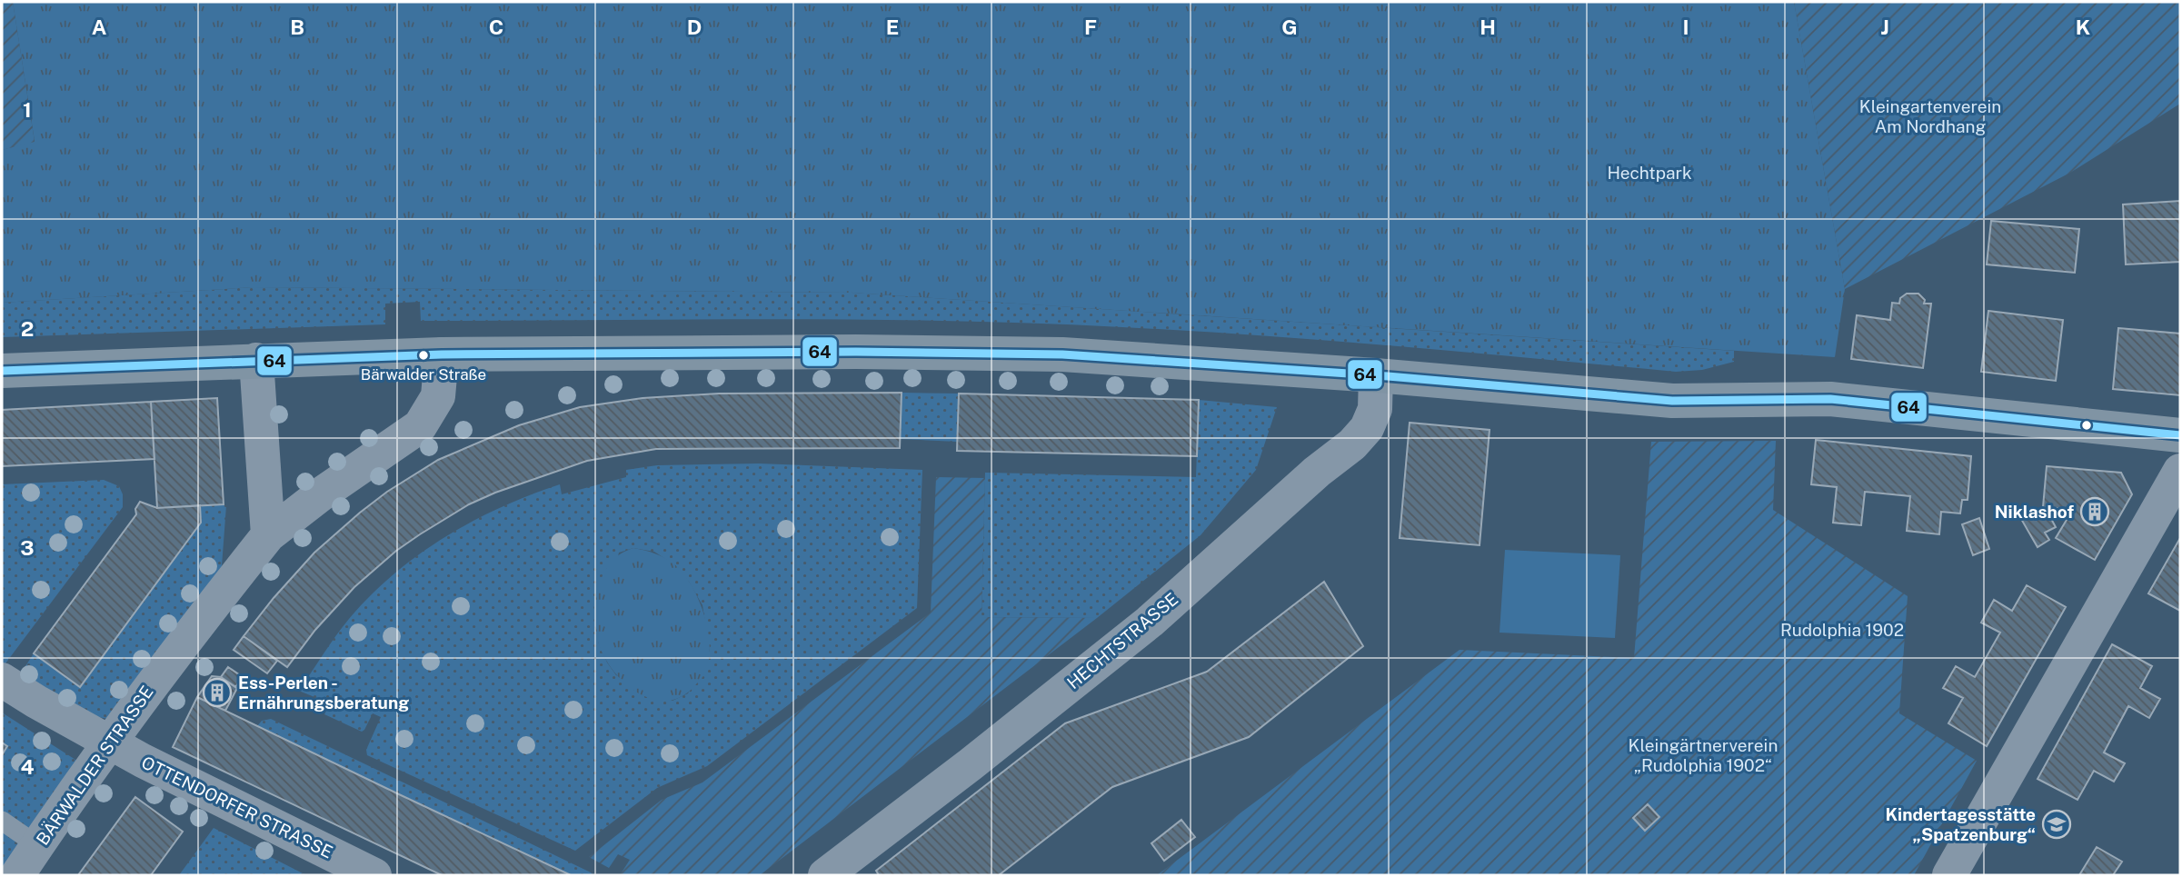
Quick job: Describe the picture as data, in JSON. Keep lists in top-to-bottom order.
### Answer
{
  "streets": {
    "street": ["HECHTSTRASSE", "BÄRWALDER STRASSE", "OTTENDORFER STRASSE"]
  },
  "crossings": [
    ["BÄRWALDER STRASSE", "OTTENDORFER STRASSE"]
  ],
  "parks": [
    "Kleingartenverein Am Nordhang",
    "Hechtpark",
    "Rudolphia 1902",
    "Kleingärtnerverein „Rudolphia 1902“"
  ],
  "places": {
    "other": ["Bärwalder Straße"],
    "building": ["Niklashof", "Ess-Perlen - Ernährungsberatung"],
    "school or university": ["Kindertagesstätte „Spatzenburg“"]
  },
  "lines": ["transit line 64"],
  "grid": {
    "columns": [
      "A",
      "B",
      "C",
      "D",
      "E",
      "F",
      "G",
      "H",
      "I",
      "J",
      "K"
    ],
    "rows": [
      "1",
      "2",
      "3",
      "4"
    ]
  }
}
